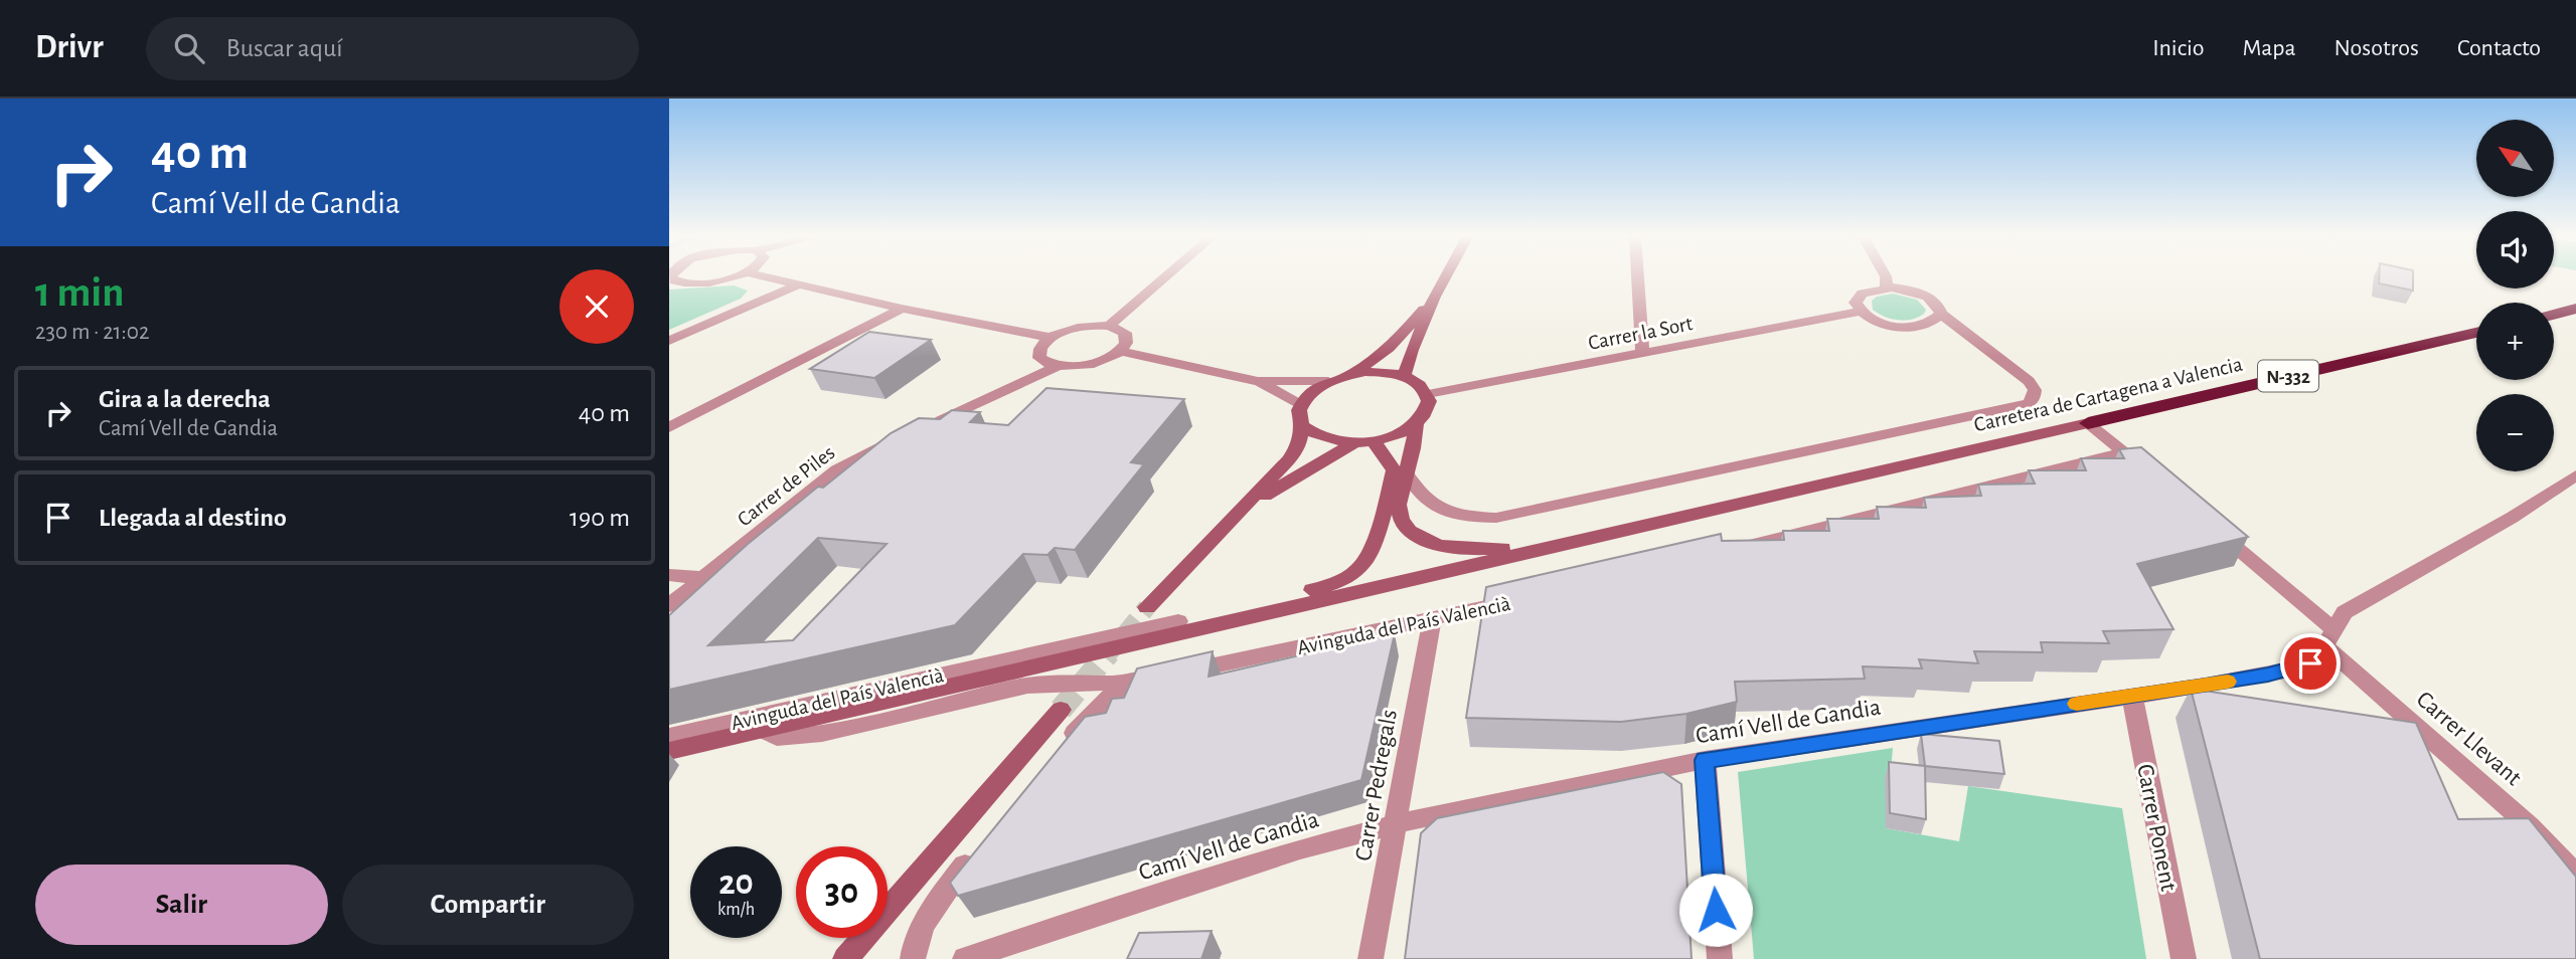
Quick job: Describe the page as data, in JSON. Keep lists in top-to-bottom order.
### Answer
{
  "streets": {
    "highway": ["N-332", "Carretera de Cartagena a Valencia"],
    "street": [
      "Carrer la Sort",
      "Carrer de Piles",
      "Avinguda del País Valencià",
      "Camí Vell de Gandia",
      "Carrer Llevant",
      "Carrer Pedregals",
      "Carrer Ponent"
    ]
  },
  "crossings": [
    ["Carretera de Cartagena a Valencia", "Avinguda del País Valencià"],
    ["Avinguda del País Valencià", "Carrer Pedregals"],
    ["Camí Vell de Gandia", "Carrer Llevant"],
    ["Camí Vell de Gandia", "Carrer Pedregals"],
    ["Camí Vell de Gandia", "Carrer Ponent"]
  ],
  "north": "top left",
  "page": {
    "header": "Drivr",
    "search": "Buscar aquí",
    "nav": [
      "Inicio",
      "Mapa",
      "Nosotros",
      "Contacto"
    ],
    "turn": ["40 m", "Camí Vell de Gandia"],
    "map_buttons": ["+", "−"],
    "heading": ["1 min", "230 m · 21:02"],
    "list": [
      {
        "name": "Gira a la derecha",
        "note": "Camí Vell de Gandia",
        "value": "40 m"
      },
      {
        "name": "Llegada al destino",
        "value": "190 m"
      }
    ],
    "speed": "20 km/h",
    "limit": "30",
    "buttons": ["Salir", "Compartir"]
  }
}
